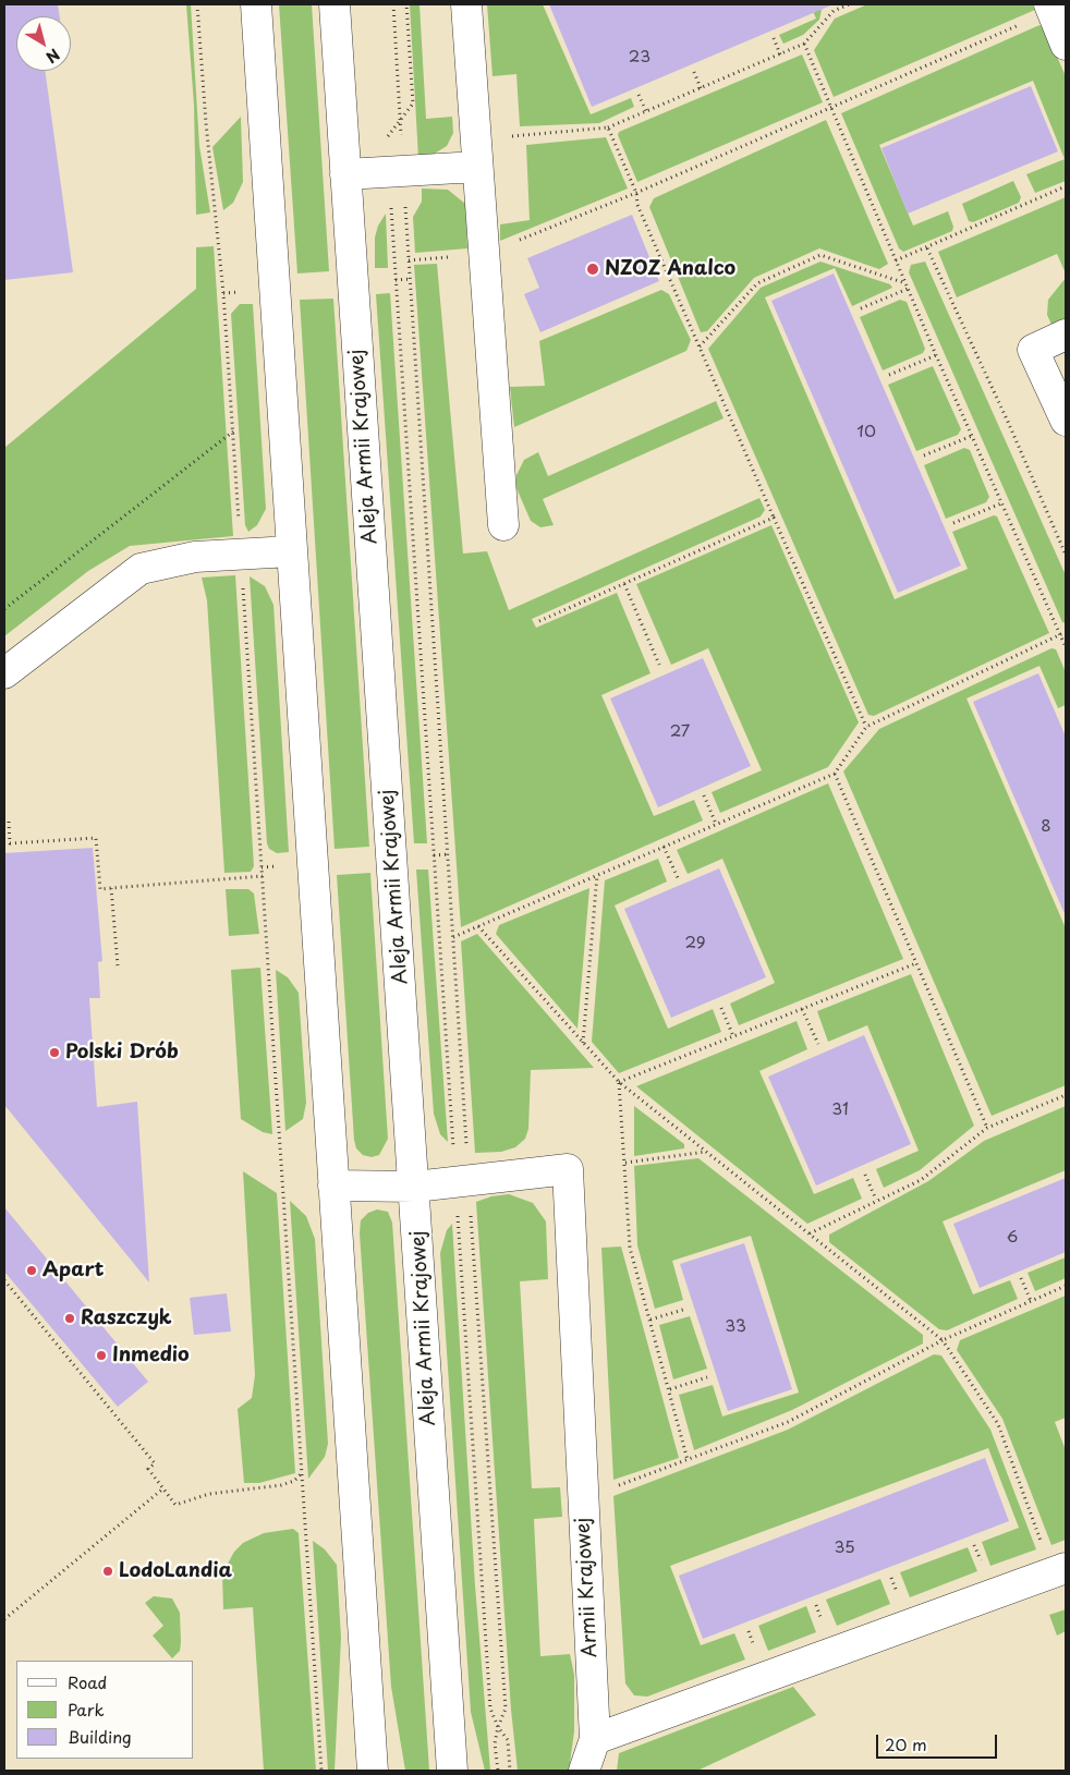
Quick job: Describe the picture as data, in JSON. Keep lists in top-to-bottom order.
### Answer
{
  "streets": {
    "street": ["Aleja Armii Krajowej", "Armii Krajowej"]
  },
  "crossings": [
    ["Aleja Armii Krajowej", "Armii Krajowej"]
  ],
  "places": [
    "NZOZ Analco",
    "Polski Drób",
    "Apart",
    "Raszczyk",
    "Inmedio",
    "LodoLandia"
  ],
  "house_numbers": [
    "23",
    "10",
    "27",
    "8",
    "29",
    "31",
    "6",
    "33",
    "35"
  ],
  "legend": ["Road", "Park", "Building"],
  "scale_bar": "20 m",
  "north": "bottom right"
}
